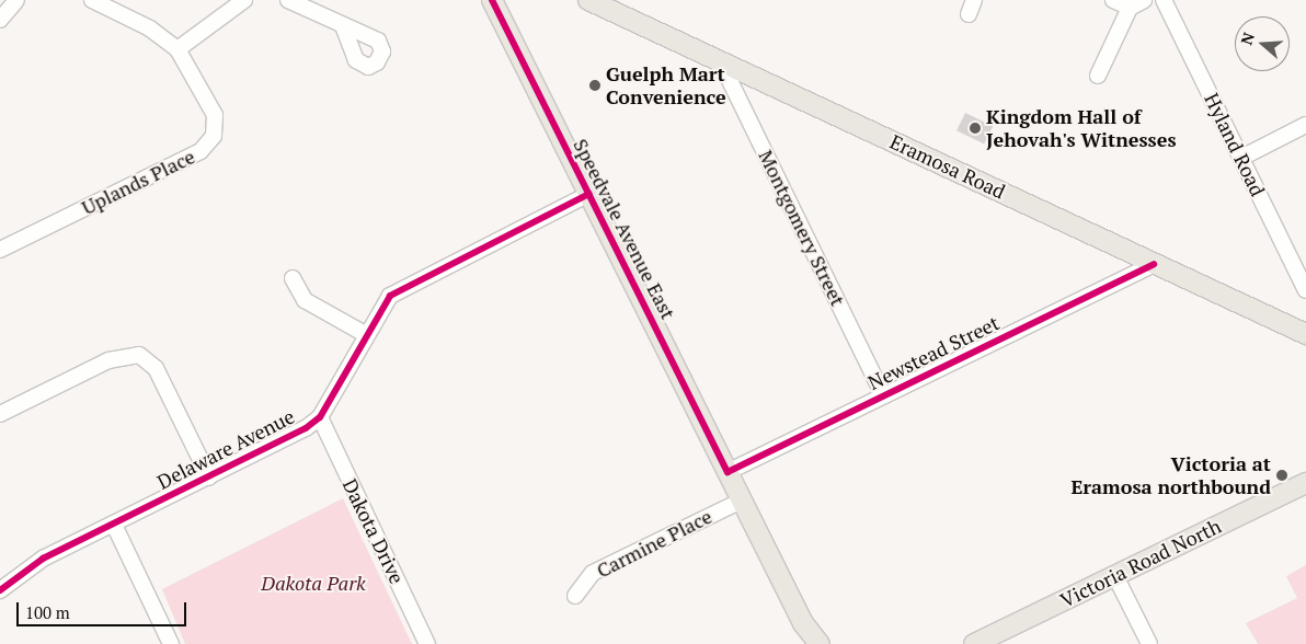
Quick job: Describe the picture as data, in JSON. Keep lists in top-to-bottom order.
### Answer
{
  "streets": {
    "main road": ["Eramosa Road", "Speedvale Avenue East", "Victoria Road North"],
    "street": [
      "Hyland Road",
      "Uplands Place",
      "Montgomery Street",
      "Newstead Street",
      "Delaware Avenue",
      "Dakota Drive",
      "Carmine Place"
    ]
  },
  "crossings": [
    ["Eramosa Road", "Montgomery Street"],
    ["Eramosa Road", "Newstead Street"],
    ["Montgomery Street", "Newstead Street"],
    ["Speedvale Avenue East", "Newstead Street"],
    ["Speedvale Avenue East", "Delaware Avenue"],
    ["Speedvale Avenue East", "Carmine Place"],
    ["Delaware Avenue", "Dakota Drive"]
  ],
  "parks": ["Dakota Park"],
  "places": ["Guelph Mart Convenience", "Kingdom Hall of Jehovah's Witnesses", "Victoria at Eramosa northbound"],
  "scale_bar": "100 m",
  "north": "left"
}
